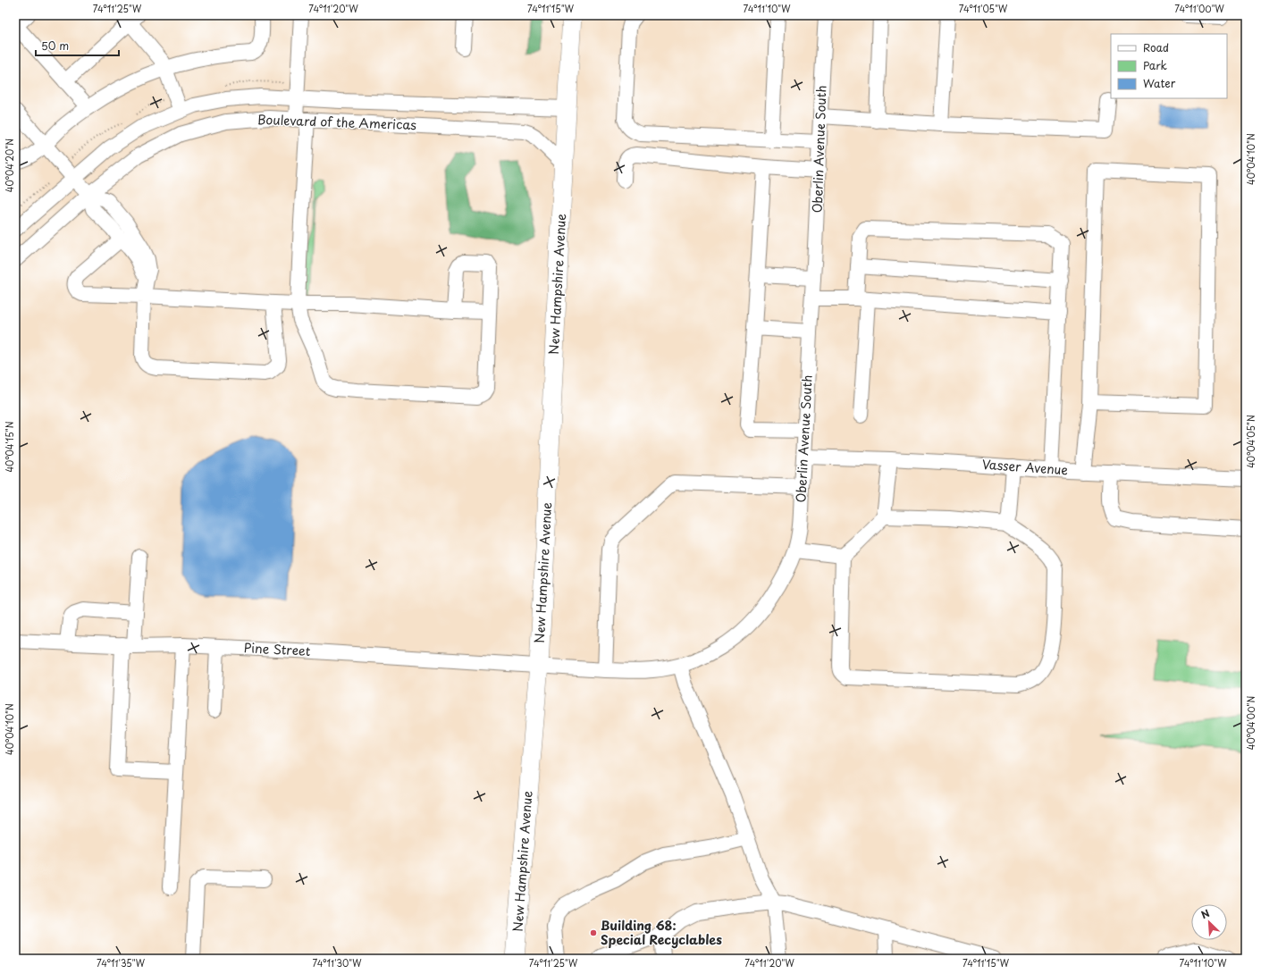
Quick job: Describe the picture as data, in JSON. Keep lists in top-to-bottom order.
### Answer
{
  "streets": {
    "main road": ["New Hampshire Avenue"],
    "street": [
      "Boulevard of the Americas",
      "Oberlin Avenue South",
      "Vasser Avenue",
      "Pine Street"
    ]
  },
  "crossings": [
    ["Boulevard of the Americas", "New Hampshire Avenue"],
    ["Oberlin Avenue South", "New Hampshire Avenue"],
    ["Oberlin Avenue South", "Vasser Avenue"],
    ["Oberlin Avenue South", "Pine Street"],
    ["New Hampshire Avenue", "Pine Street"]
  ],
  "places": ["Building 68: Special Recyclables"],
  "legend": ["Road", "Park", "Water"],
  "scale_bar": "50 m",
  "north": "top left",
  "coordinates": [
    "74°11'25\"W",
    "74°11'20\"W",
    "74°11'15\"W",
    "74°11'10\"W",
    "74°11'05\"W",
    "74°11'00\"W",
    "40°04'10\"N",
    "40°04'20\"N",
    "40°04'05\"N",
    "40°04'15\"N",
    "40°04'00\"N",
    "74°11'35\"W",
    "74°11'30\"W"
  ]
}
